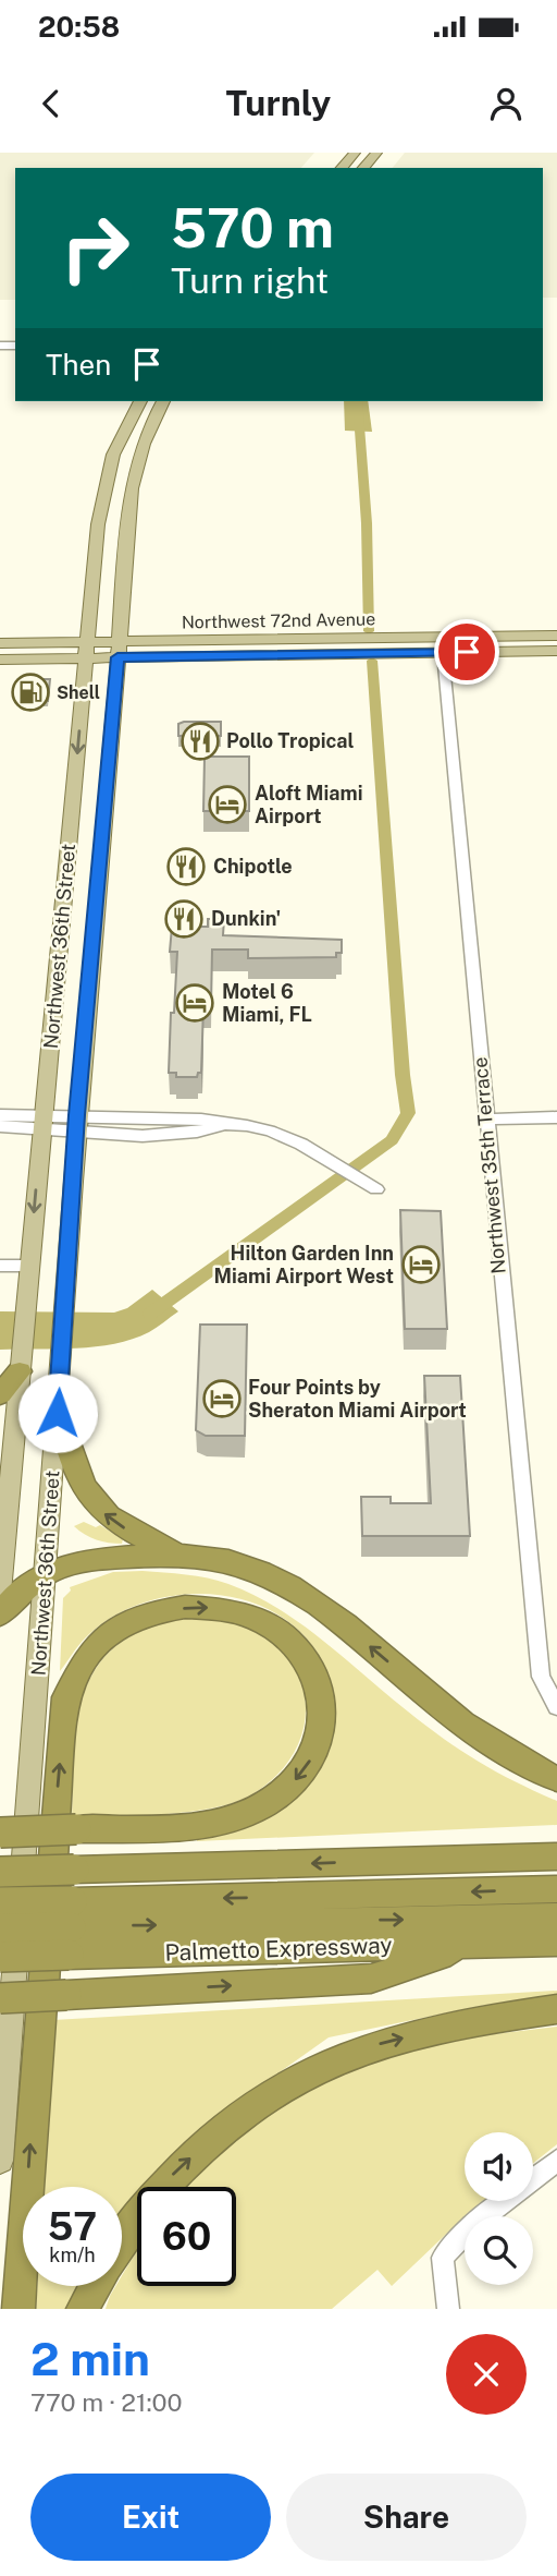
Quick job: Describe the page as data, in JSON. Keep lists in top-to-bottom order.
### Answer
{
  "streets": {
    "highway": ["Palmetto Expressway"],
    "main road": ["Northwest 72nd Avenue", "Northwest 36th Street"],
    "street": ["Northwest 35th Terrace"]
  },
  "crossings": [
    ["Northwest 72nd Avenue", "Northwest 36th Street"],
    ["Northwest 72nd Avenue", "Northwest 35th Terrace"]
  ],
  "places": {
    "fuel station": ["Shell"],
    "restaurant": ["Pollo Tropical", "Chipotle", "Dunkin'"],
    "hotel": [
      "Aloft Miami Airport",
      "Motel 6 Miami, FL",
      "Hilton Garden Inn Miami Airport West",
      "Four Points by Sheraton Miami Airport"
    ]
  },
  "page": {
    "status": "20:58",
    "header": "Turnly",
    "turn": ["570 m", "Turn right"],
    "then": "Then",
    "speed": "57 km/h",
    "limit": "60",
    "heading": ["2 min", "770 m · 21:00"],
    "buttons": ["Exit", "Share"]
  }
}
